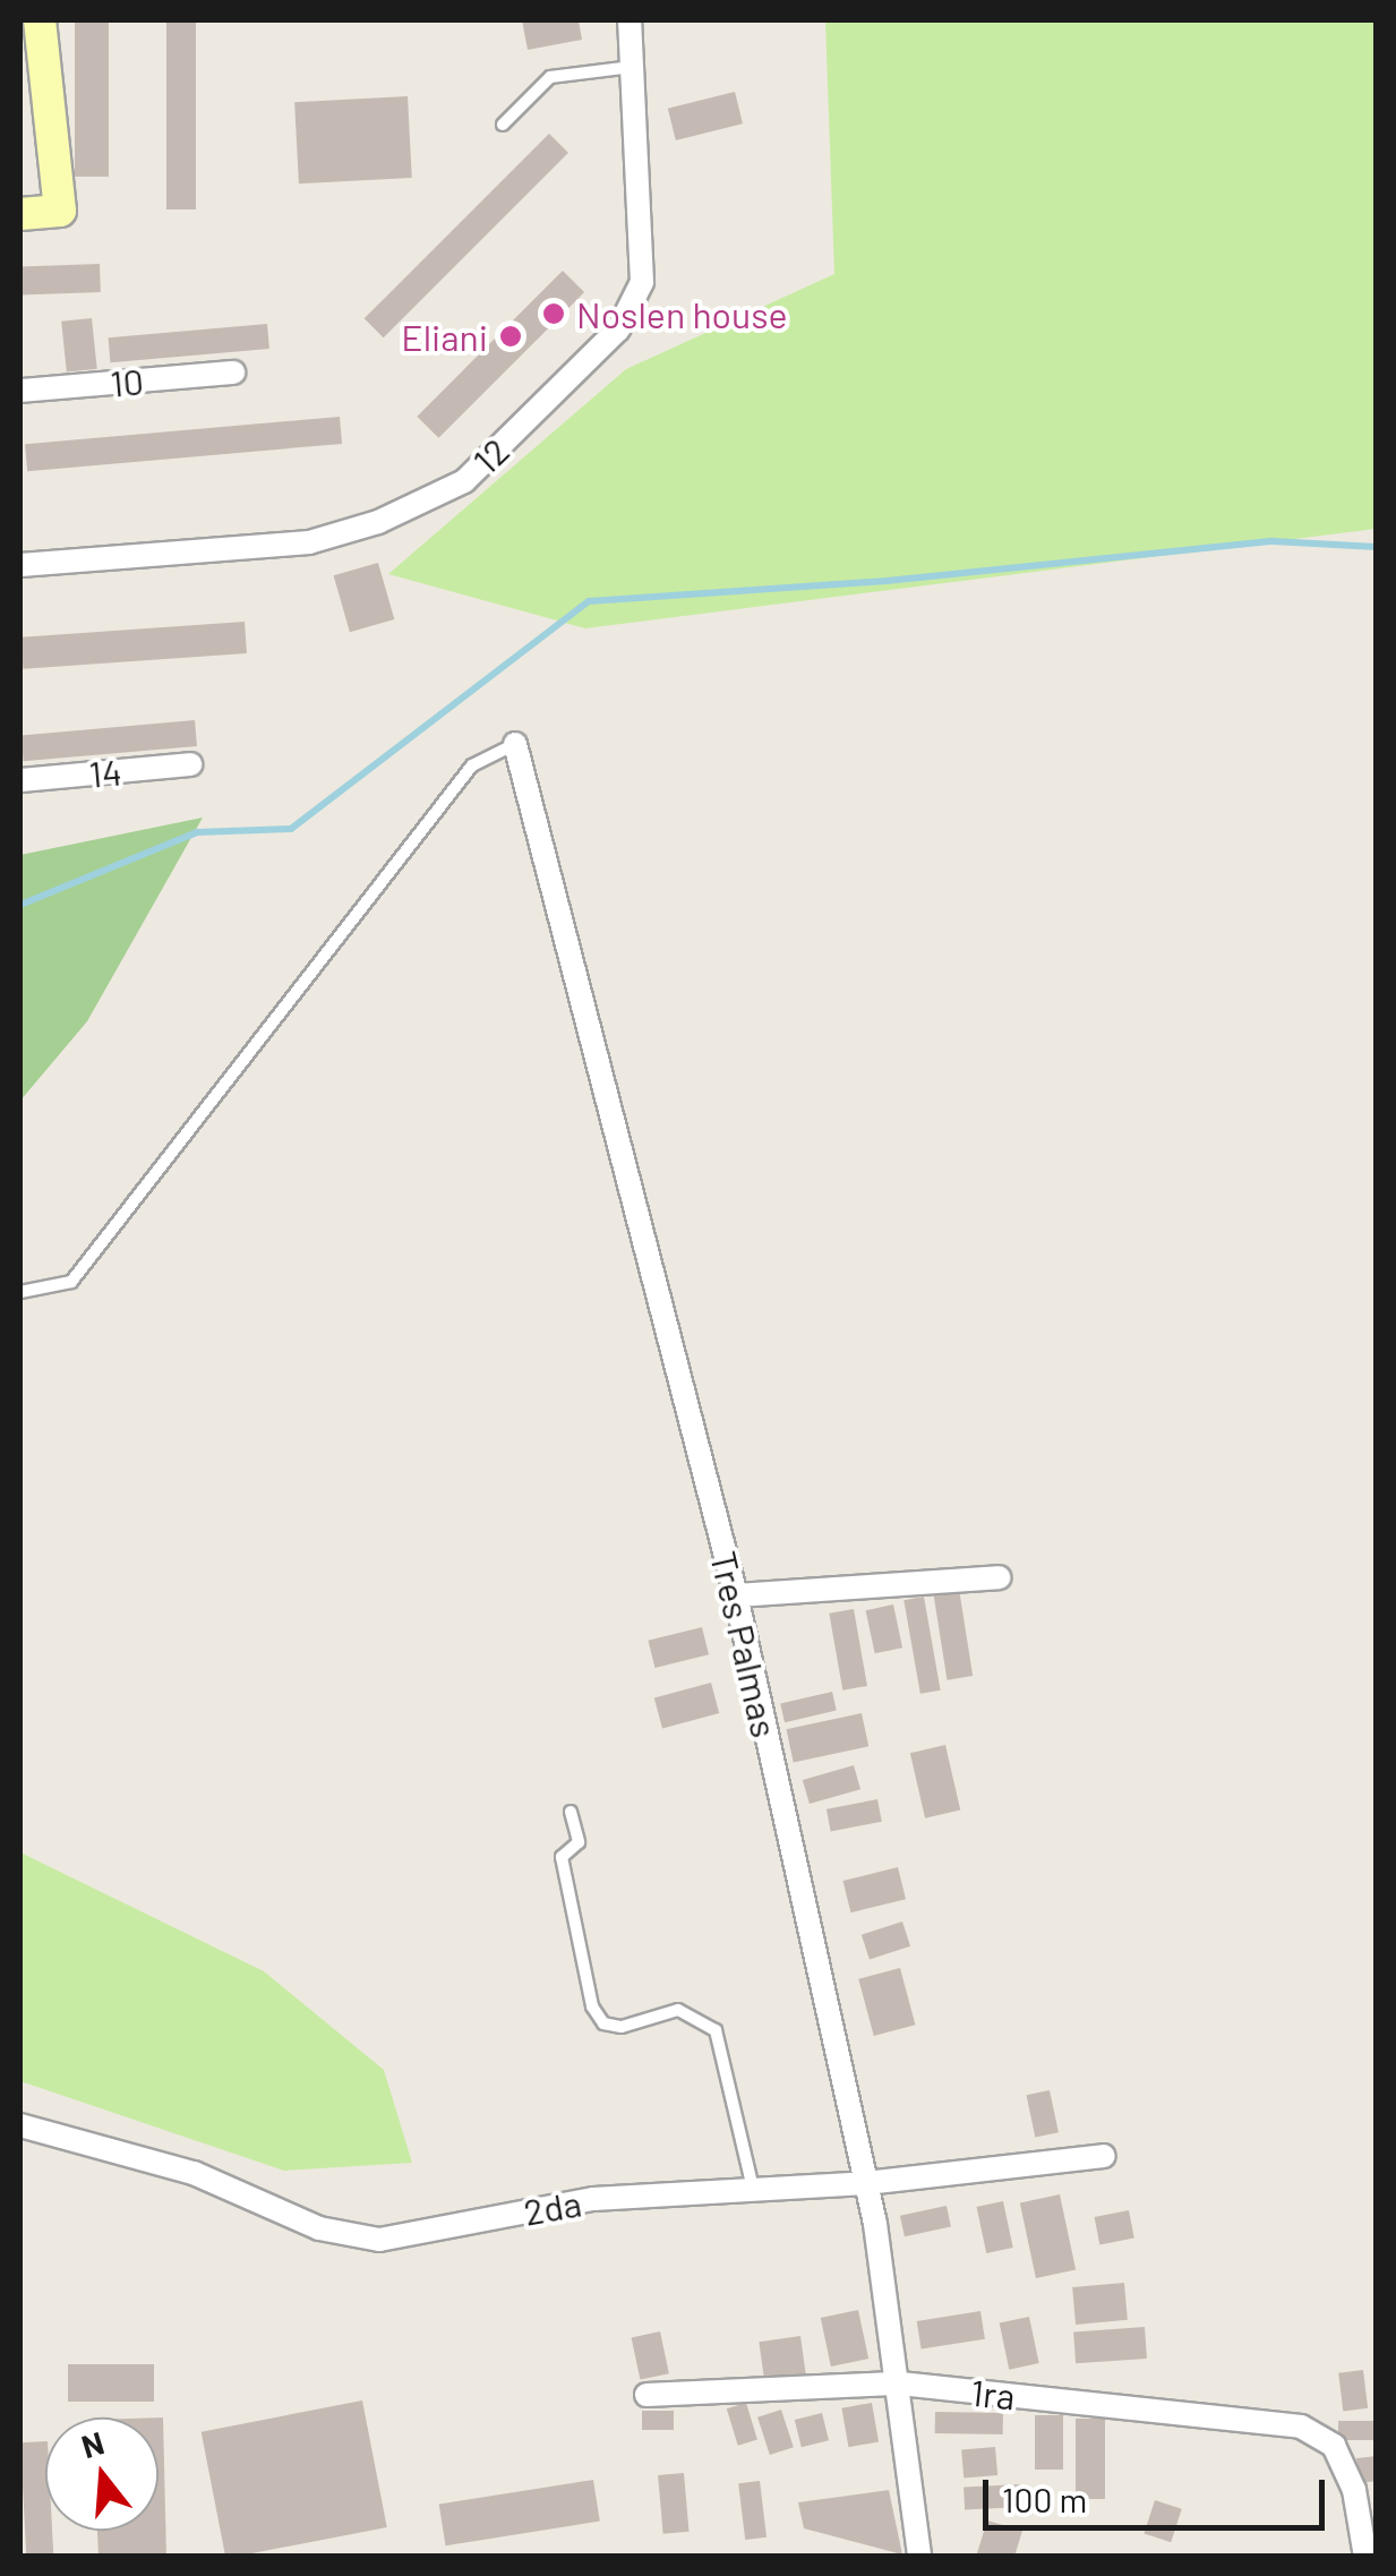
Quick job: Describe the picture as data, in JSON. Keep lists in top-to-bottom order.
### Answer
{
  "streets": {
    "street": [
      "10",
      "12",
      "14",
      "Tres Palmas",
      "2da",
      "1ra"
    ]
  },
  "crossings": [
    ["Tres Palmas", "2da"],
    ["Tres Palmas", "1ra"]
  ],
  "places": ["Noslen house", "Eliani"],
  "scale_bar": "100 m",
  "north": "top"
}
